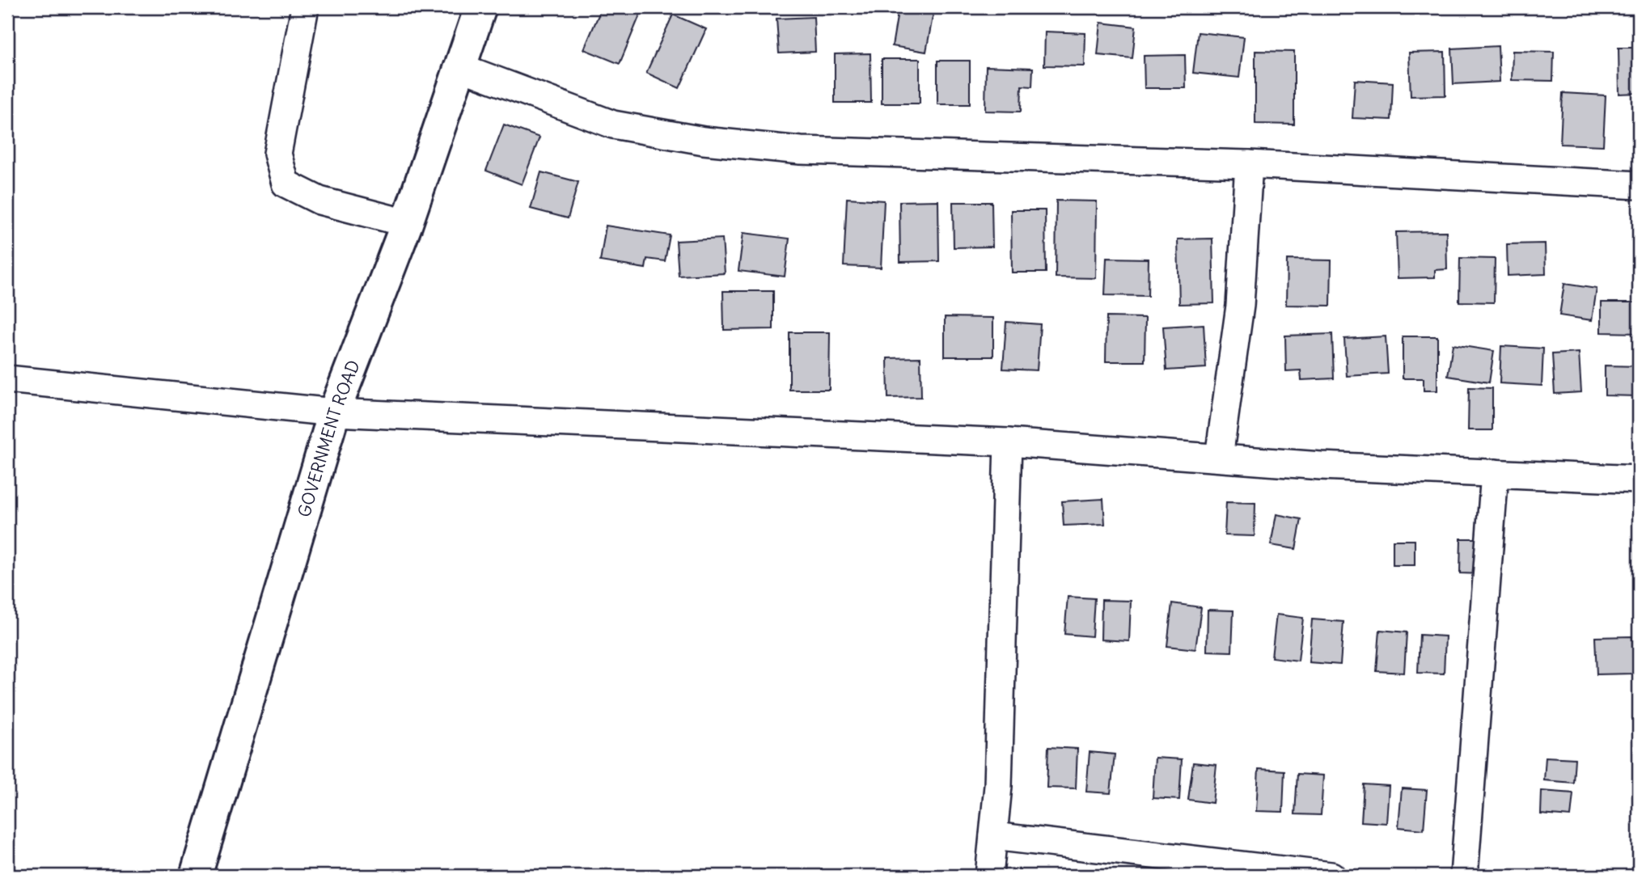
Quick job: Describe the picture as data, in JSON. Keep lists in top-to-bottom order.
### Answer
{
  "streets": {
    "street": ["GOVERNMENT ROAD"]
  }
}
